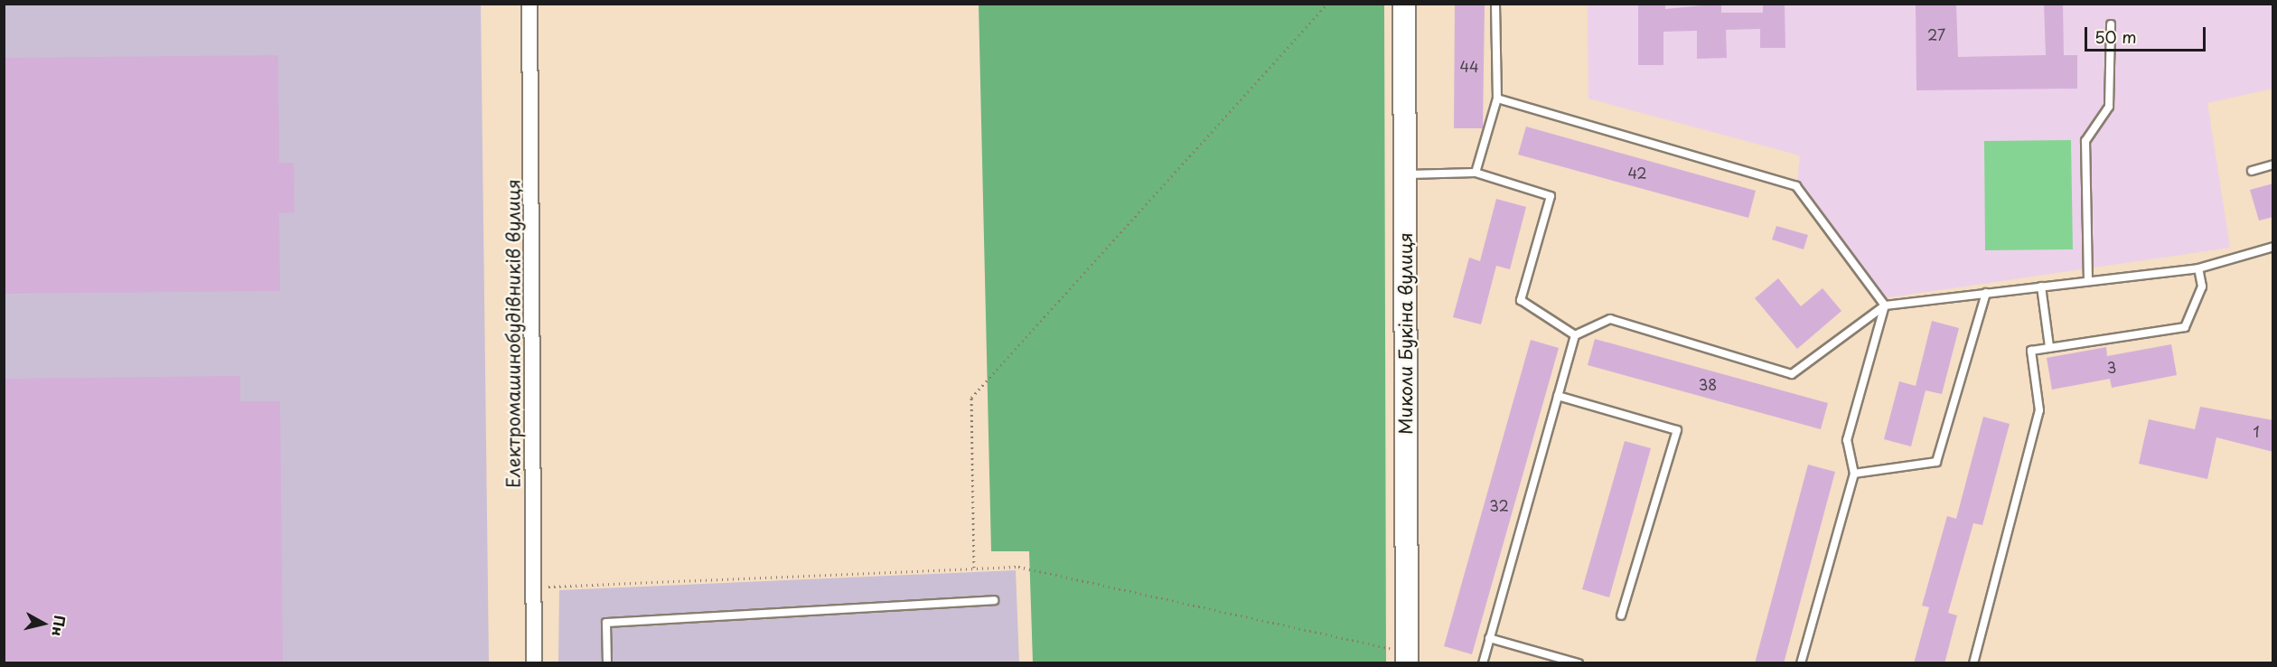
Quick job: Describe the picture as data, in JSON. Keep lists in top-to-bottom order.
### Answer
{
  "streets": {
    "street": ["Електромашинобудівників вулиця", "Миколи Букіна вулиця"]
  },
  "house_numbers": [
    "27",
    "44",
    "42",
    "3",
    "38",
    "1",
    "32"
  ],
  "scale_bar": "50 m",
  "north": "right"
}
